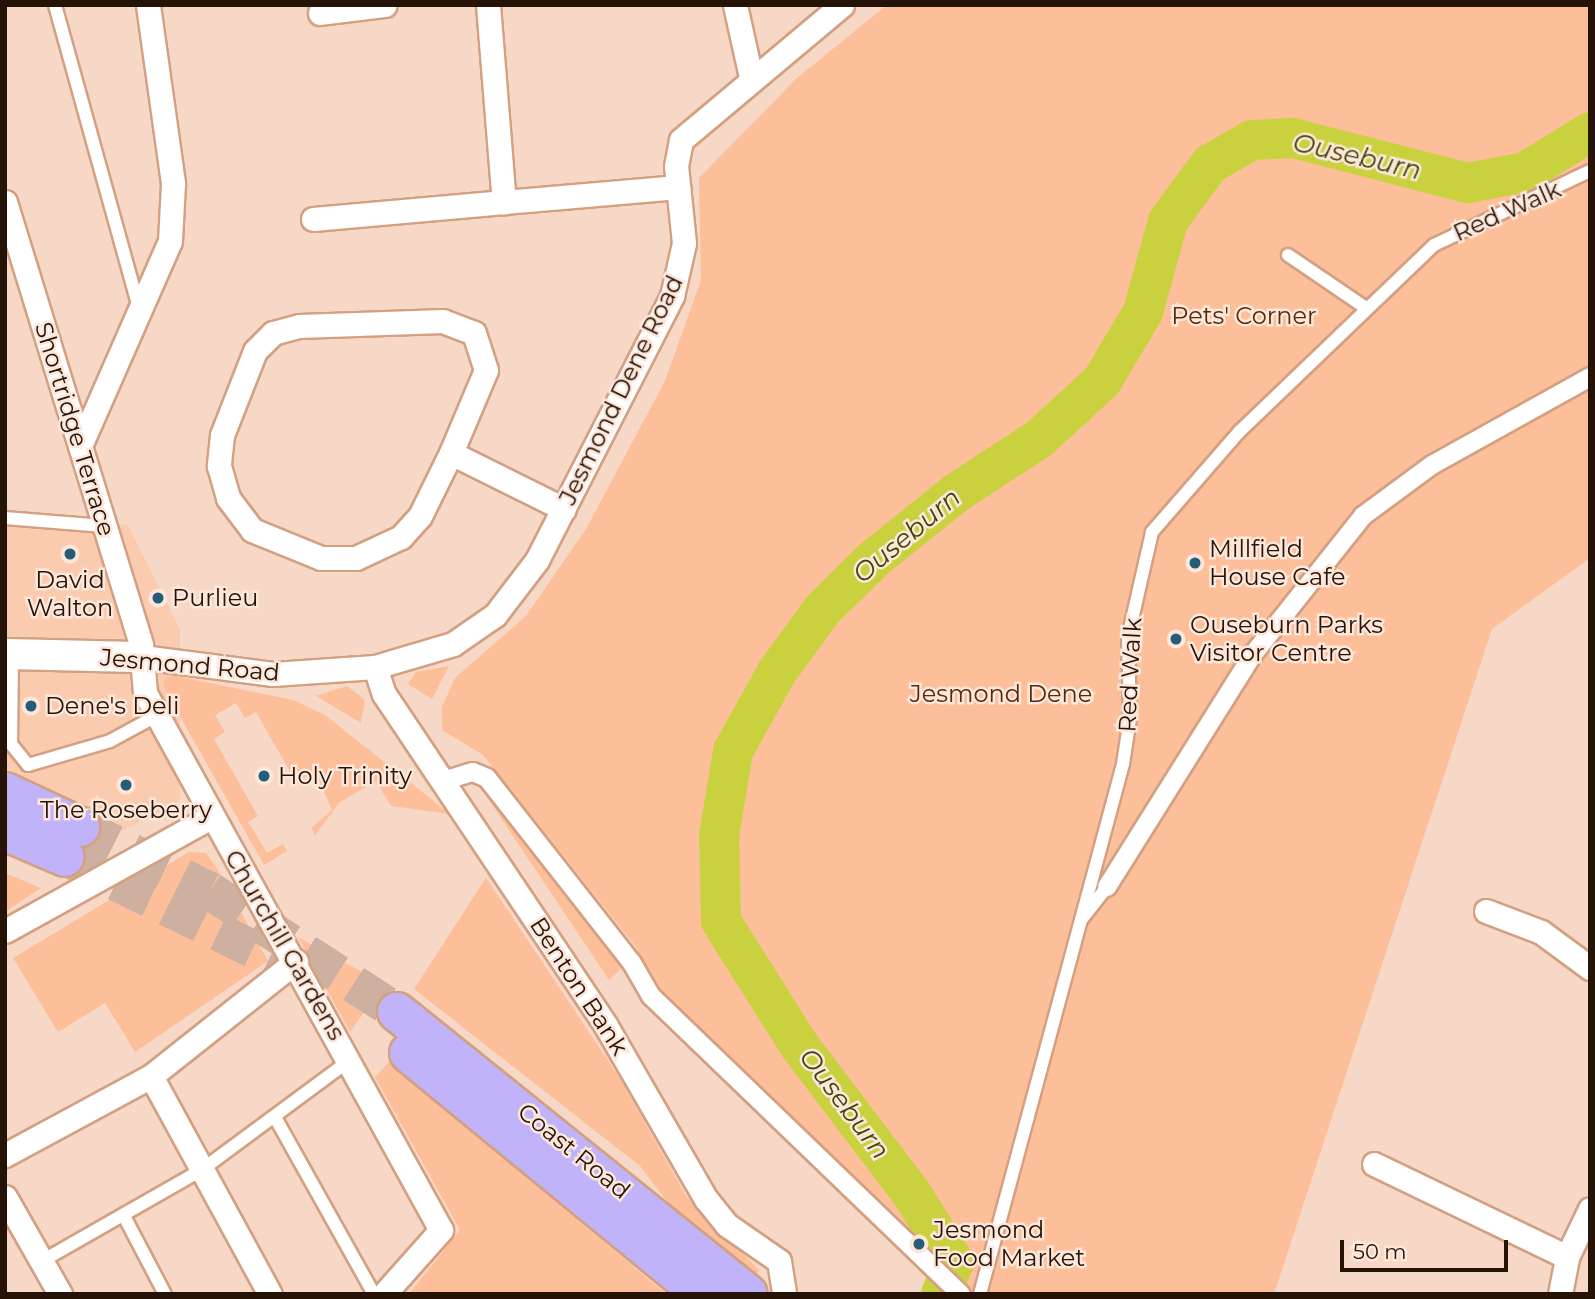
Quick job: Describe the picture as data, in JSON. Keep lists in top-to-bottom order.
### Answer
{
  "streets": {
    "highway": ["Coast Road"],
    "street": [
      "Jesmond Dene Road",
      "Shortridge Terrace",
      "Jesmond Road",
      "Churchill Gardens",
      "Benton Bank"
    ],
    "lane": ["Red Walk"]
  },
  "crossings": [
    ["Jesmond Dene Road", "Jesmond Road"],
    ["Jesmond Dene Road", "Benton Bank"],
    ["Shortridge Terrace", "Jesmond Road"],
    ["Shortridge Terrace", "Churchill Gardens"],
    ["Jesmond Road", "Churchill Gardens"],
    ["Jesmond Road", "Benton Bank"]
  ],
  "water": ["Ouseburn"],
  "parks": ["Pets' Corner", "Jesmond Dene"],
  "places": [
    "David Walton",
    "Millfield House Cafe",
    "Purlieu",
    "Ouseburn Parks Visitor Centre",
    "Dene's Deli",
    "Holy Trinity",
    "The Roseberry",
    "Jesmond Food Market"
  ],
  "scale_bar": "50 m"
}
